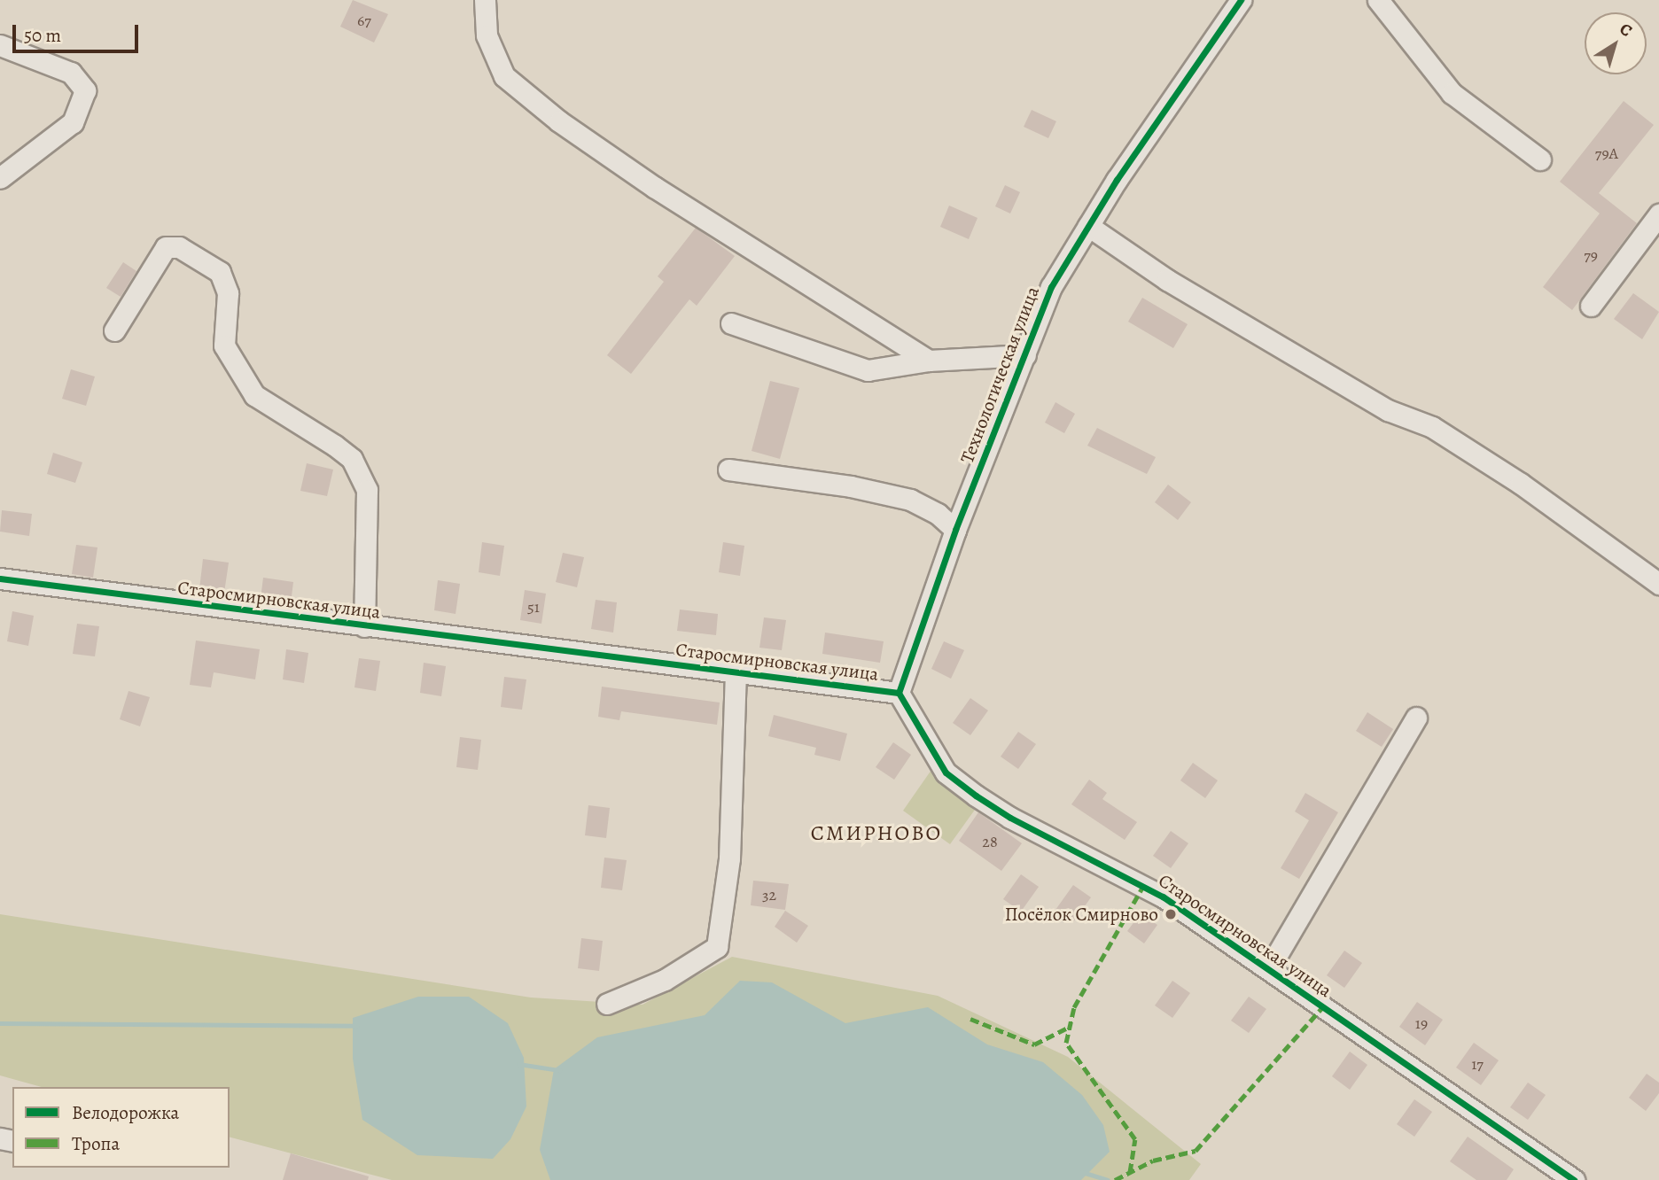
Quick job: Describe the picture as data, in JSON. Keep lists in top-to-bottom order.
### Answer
{
  "streets": {
    "street": ["Технологическая улица", "Старосмирновская улица"]
  },
  "crossings": [
    ["Технологическая улица", "Старосмирновская улица"]
  ],
  "districts": ["СМИРНОВО"],
  "places": ["Посёлок Смирново"],
  "house_numbers": [
    "67",
    "79А",
    "79",
    "51",
    "28",
    "32",
    "19",
    "17"
  ],
  "legend": ["Велодорожка", "Тропа"],
  "scale_bar": "50 m",
  "north": "top right"
}
